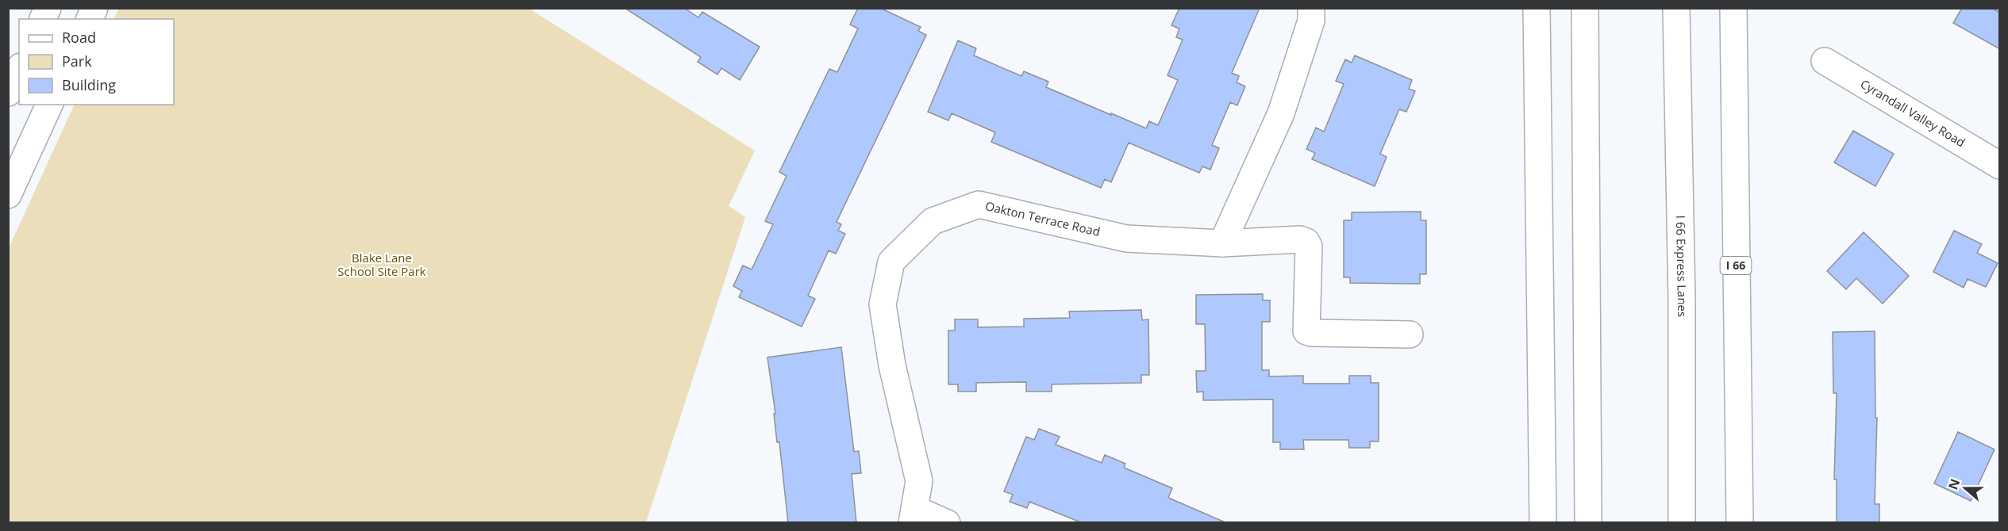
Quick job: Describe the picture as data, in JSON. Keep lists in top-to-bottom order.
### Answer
{
  "streets": {
    "main road": [
      "Cyrandall Valley Road",
      "Oakton Terrace Road",
      "I 66 Express Lanes",
      "I 66"
    ]
  },
  "parks": ["Blake Lane School Site Park"],
  "legend": ["Road", "Park", "Building"],
  "north": "left"
}
